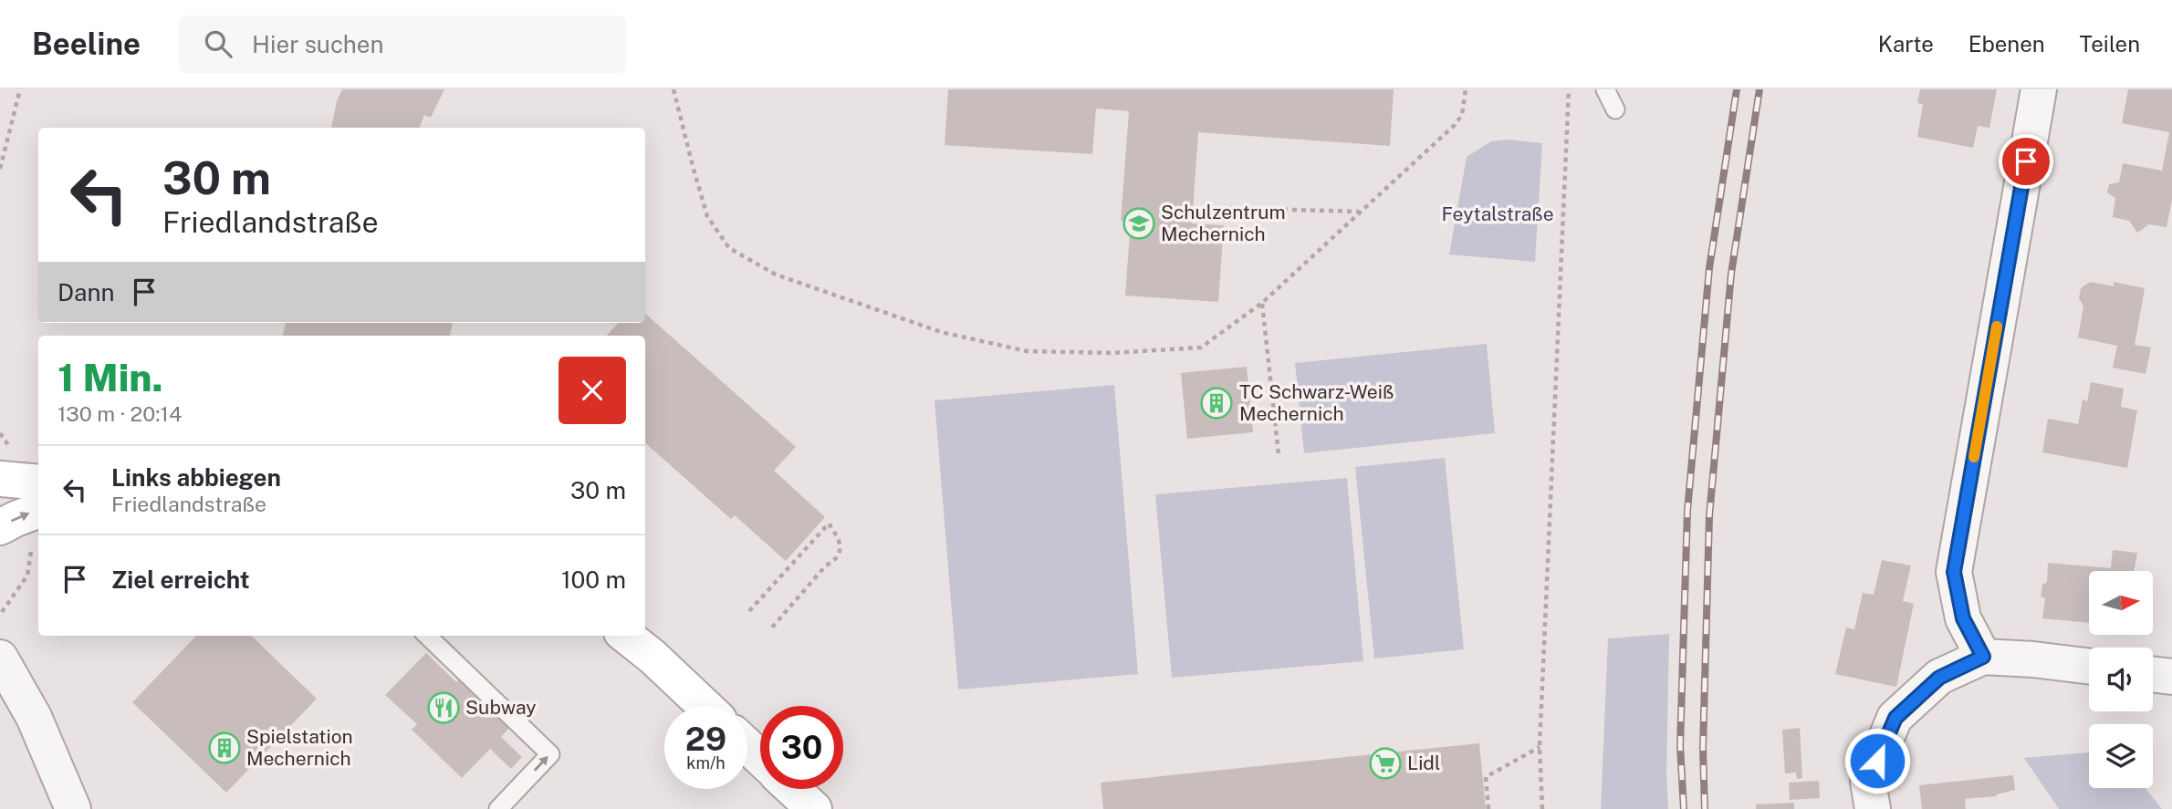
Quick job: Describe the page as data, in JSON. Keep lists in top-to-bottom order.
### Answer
{
  "parks": ["Feytalstraße"],
  "places": {
    "school or university": ["Schulzentrum Mechernich"],
    "building": ["TC Schwarz-Weiß Mechernich", "Spielstation Mechernich"],
    "restaurant": ["Subway"],
    "supermarket": ["Lidl"]
  },
  "north": "right",
  "page": {
    "header": "Beeline",
    "search": "Hier suchen",
    "nav": ["Karte", "Ebenen", "Teilen"],
    "turn": ["30 m", "Friedlandstraße"],
    "then": "Dann",
    "heading": ["1 Min.", "130 m · 20:14"],
    "list": [
      {
        "name": "Links abbiegen",
        "note": "Friedlandstraße",
        "value": "30 m"
      },
      {
        "name": "Ziel erreicht",
        "value": "100 m"
      }
    ],
    "speed": "29 km/h",
    "limit": "30"
  }
}
